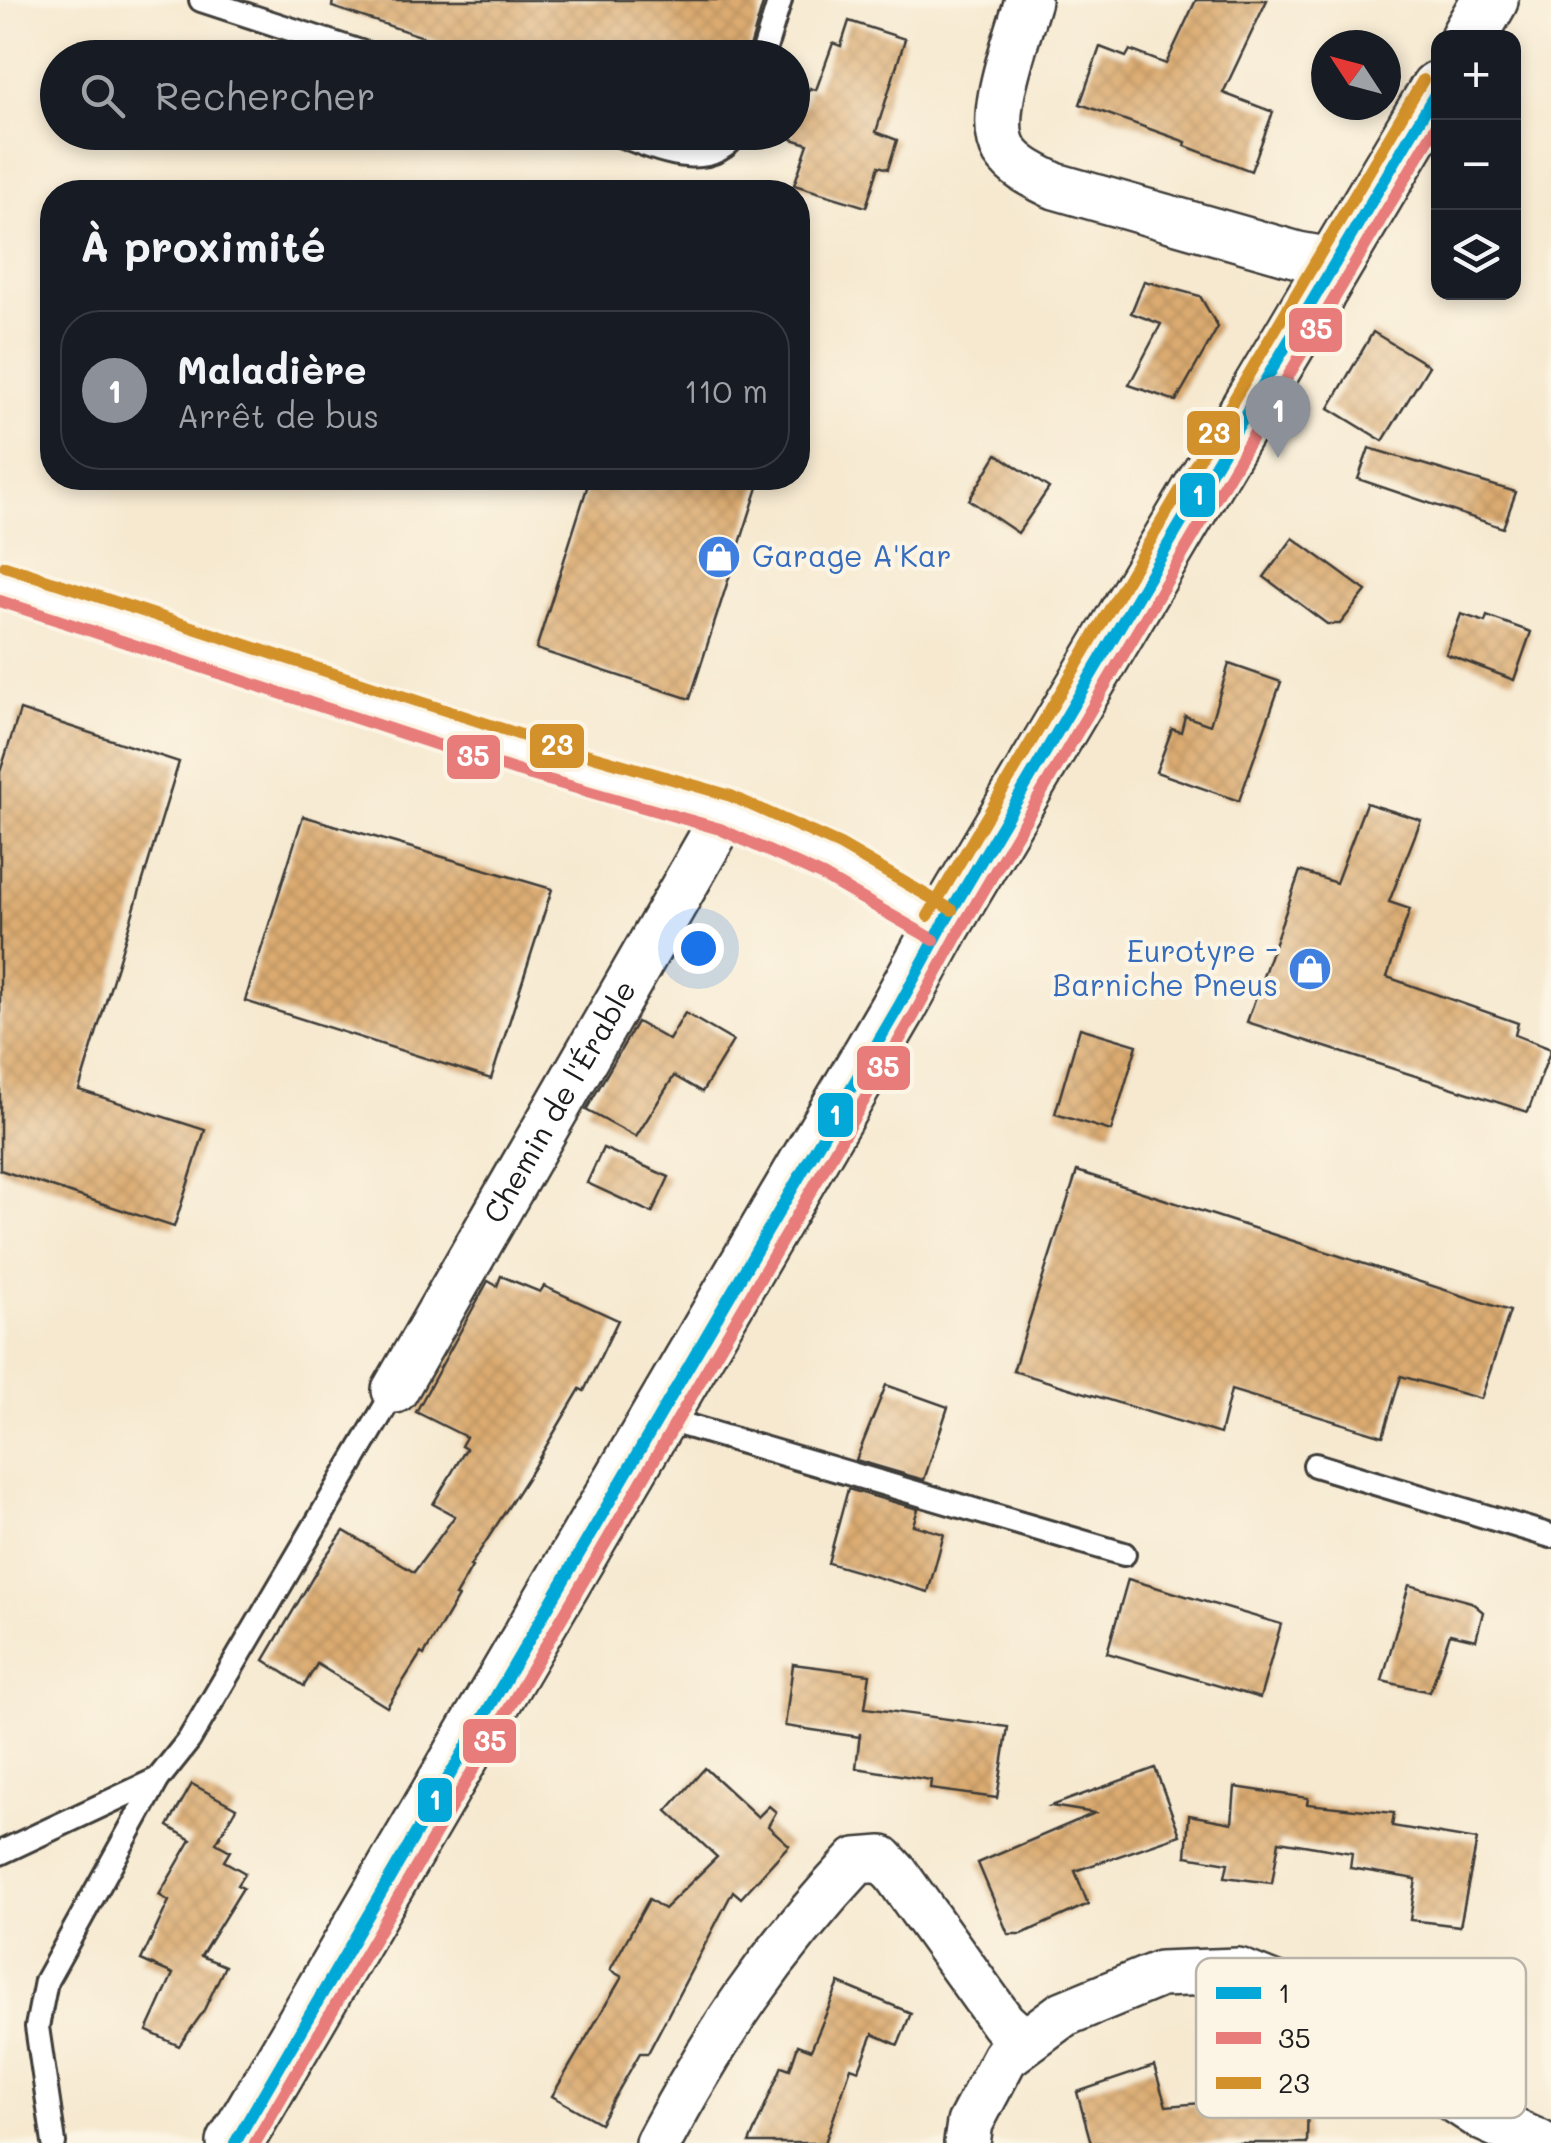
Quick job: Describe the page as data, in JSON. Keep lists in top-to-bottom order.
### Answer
{
  "streets": {
    "street": ["Chemin de l'Érable"]
  },
  "places": {
    "shop": ["Garage A'Kar", "Eurotyre - Barniche Pneus"]
  },
  "lines": ["transit line 23", "transit line 1", "transit line 35"],
  "legend": ["1", "35", "23"],
  "north": "top left",
  "page": {
    "map_buttons": ["+", "−"],
    "search": "Rechercher",
    "heading": "À proximité",
    "list": [
      {
        "mark": "1",
        "name": "Maladière",
        "note": "Arrêt de bus",
        "value": "110 m"
      }
    ],
    "pins": "1"
  }
}
